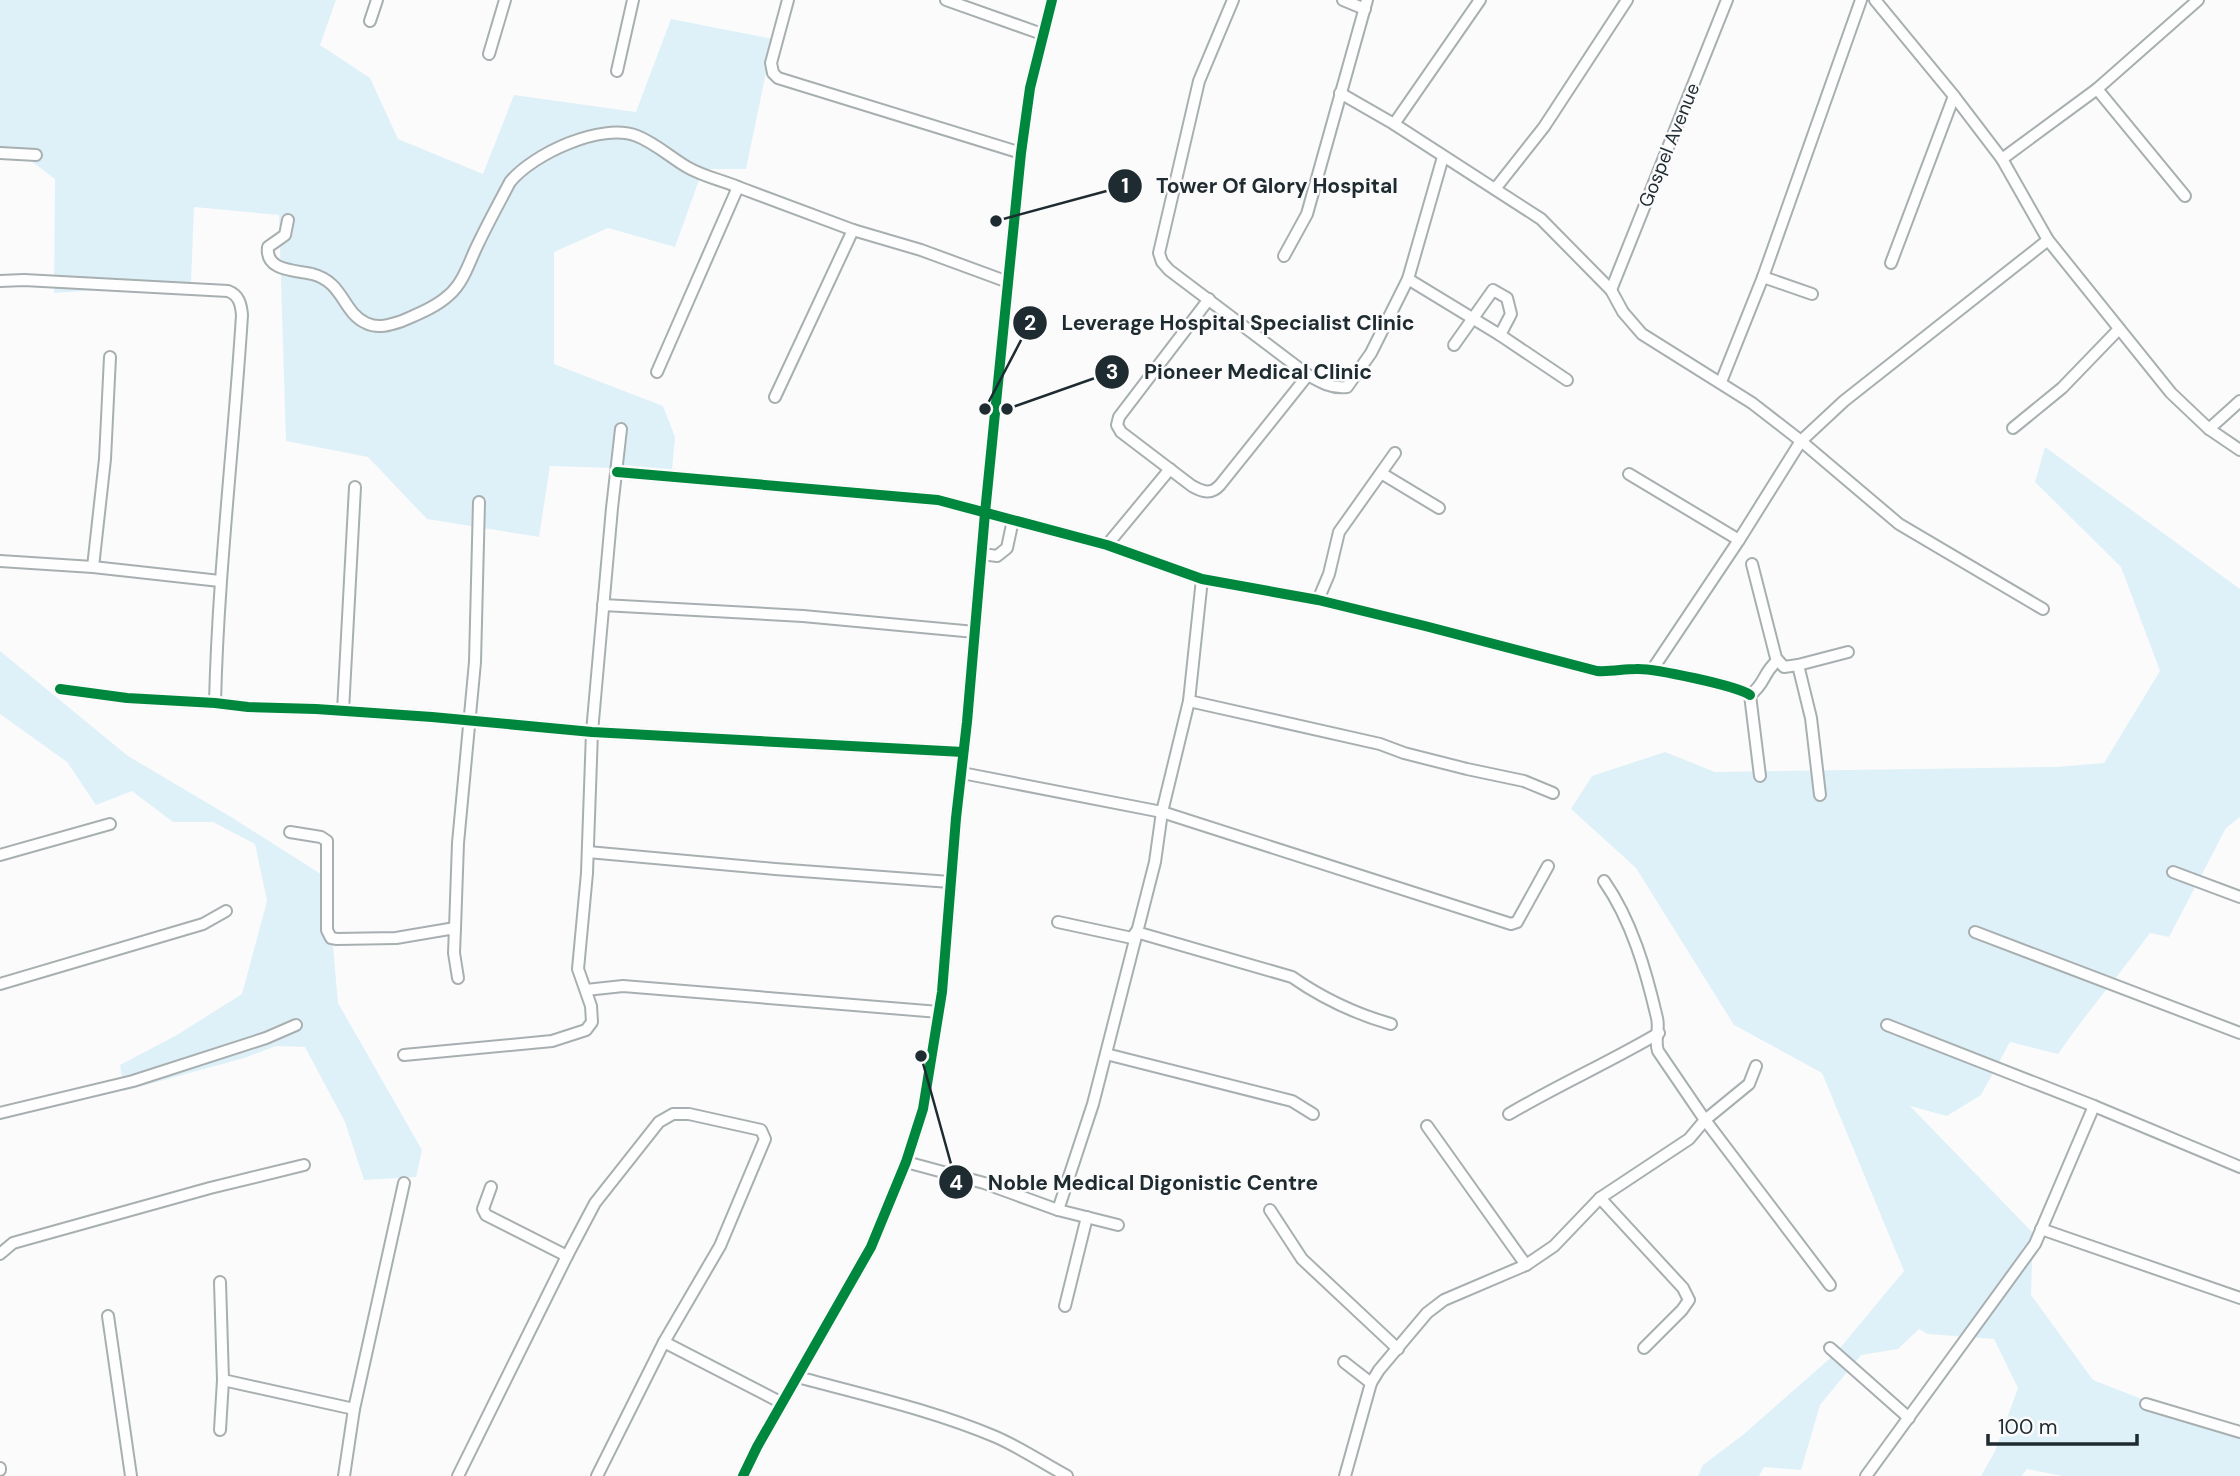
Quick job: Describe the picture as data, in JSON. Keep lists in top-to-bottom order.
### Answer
{
  "streets": {
    "street": ["Gospel Avenue"]
  },
  "places": [
    "Tower Of Glory Hospital",
    "Leverage Hospital Specialist Clinic",
    "Pioneer Medical Clinic",
    "Noble Medical Digonistic Centre"
  ],
  "scale_bar": "100 m"
}
